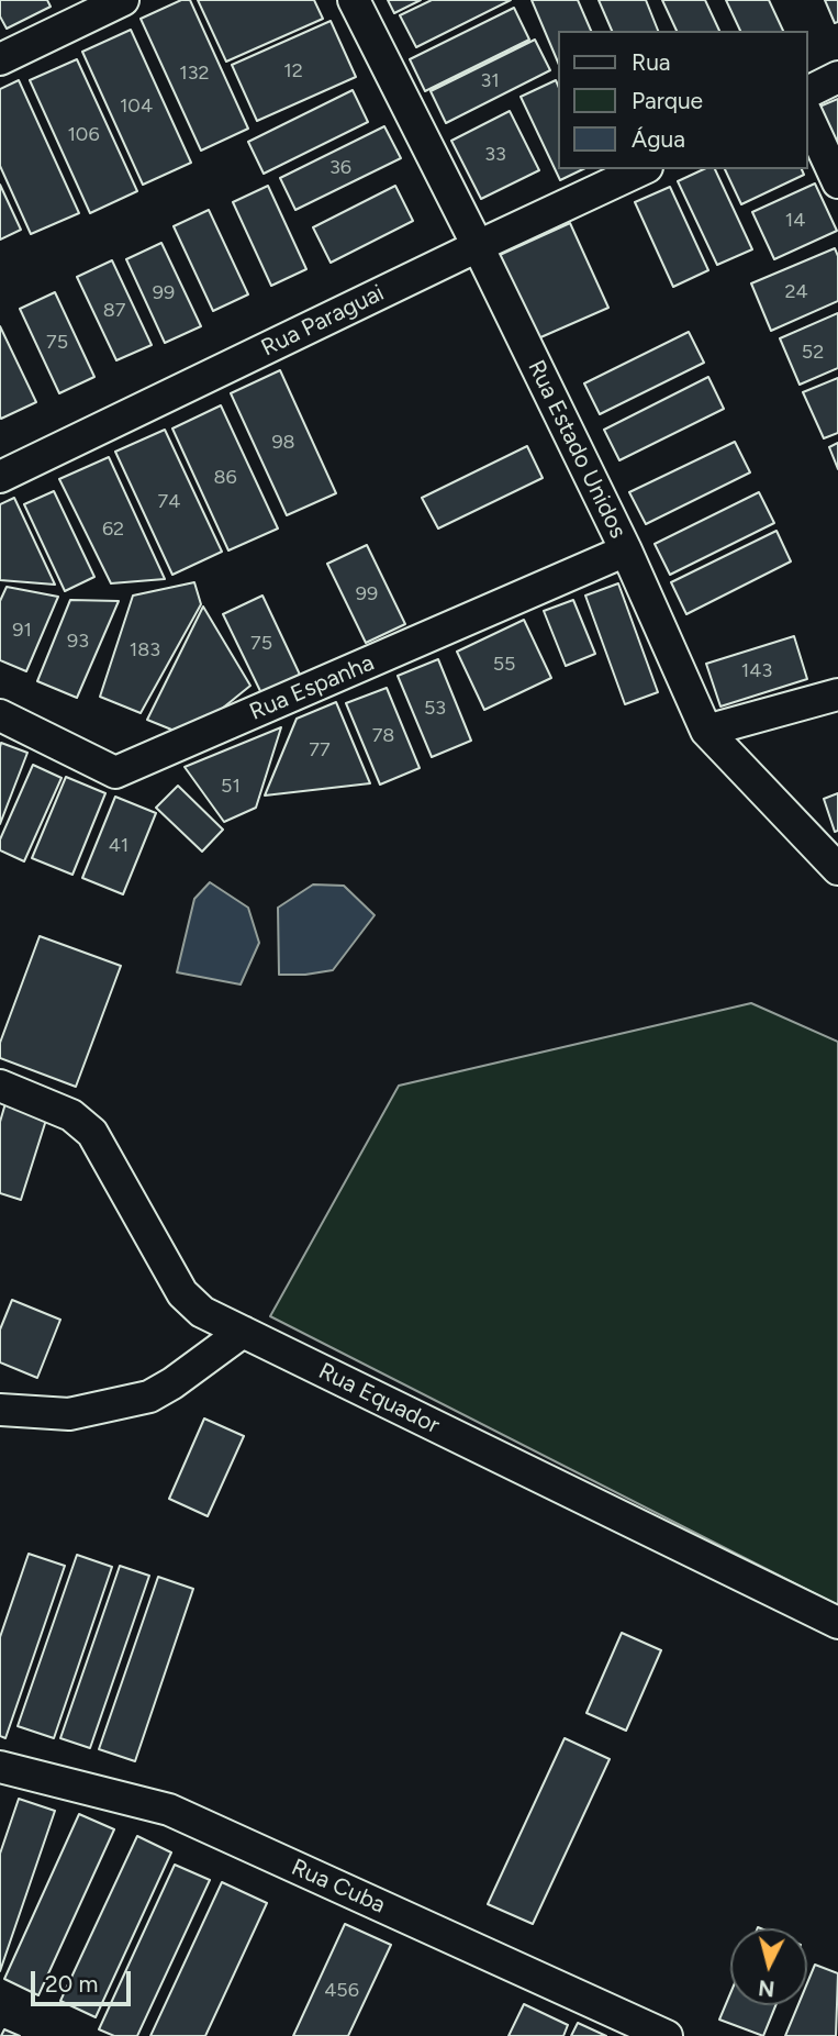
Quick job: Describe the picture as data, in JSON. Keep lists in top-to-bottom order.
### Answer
{
  "streets": {
    "street": [
      "Rua Paraguai",
      "Rua Estado Unidos",
      "Rua Espanha",
      "Rua Equador",
      "Rua Cuba"
    ]
  },
  "crossings": [
    ["Rua Paraguai", "Rua Estado Unidos"],
    ["Rua Estado Unidos", "Rua Espanha"]
  ],
  "house_numbers": [
    "12",
    "132",
    "31",
    "104",
    "106",
    "33",
    "36",
    "14",
    "24",
    "99",
    "87",
    "75",
    "52",
    "98",
    "86",
    "74",
    "62",
    "99",
    "91",
    "93",
    "75",
    "183",
    "55",
    "143",
    "53",
    "78",
    "77",
    "51",
    "41",
    "456"
  ],
  "legend": ["Rua", "Parque", "Água"],
  "scale_bar": "20 m",
  "north": "bottom"
}
